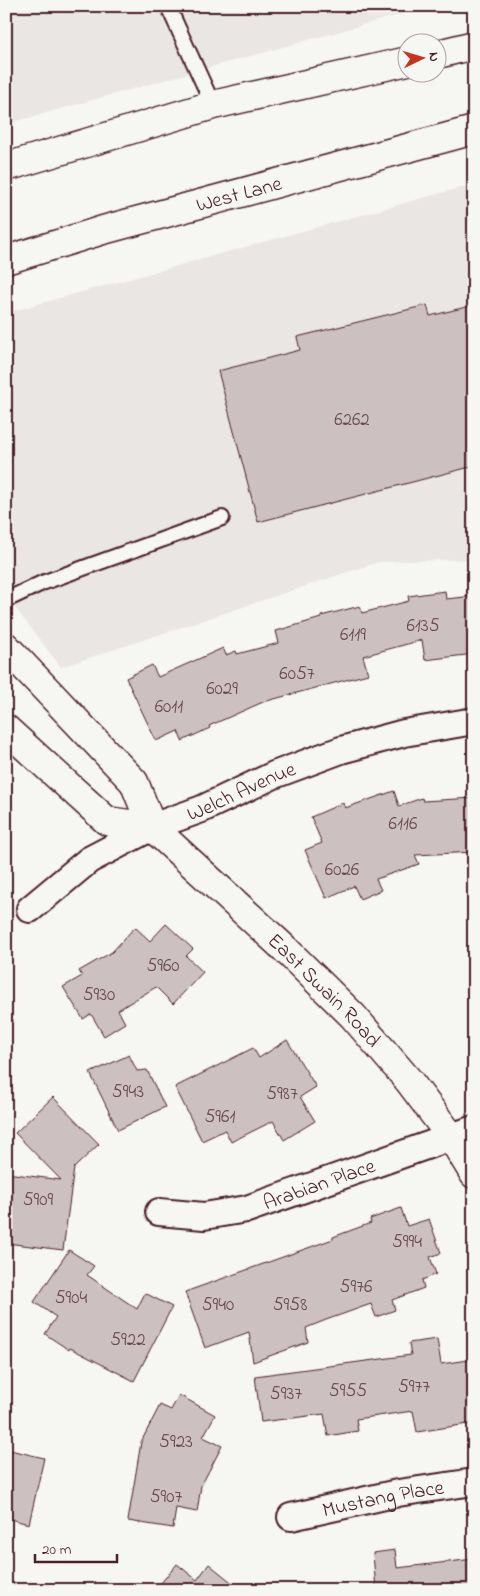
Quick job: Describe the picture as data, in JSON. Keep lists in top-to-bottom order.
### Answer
{
  "streets": {
    "main road": ["West Lane", "East Swain Road"],
    "street": ["Welch Avenue", "Arabian Place", "Mustang Place"]
  },
  "crossings": [
    ["Welch Avenue", "East Swain Road"],
    ["East Swain Road", "Arabian Place"]
  ],
  "house_numbers": [
    "6262",
    "6135",
    "6119",
    "6057",
    "6029",
    "6011",
    "6116",
    "6026",
    "5960",
    "5930",
    "5943",
    "5987",
    "5961",
    "5909",
    "5994",
    "5976",
    "5904",
    "5940",
    "5958",
    "5922",
    "5977",
    "5955",
    "5937",
    "5923",
    "5907"
  ],
  "scale_bar": "20 m",
  "north": "right"
}
